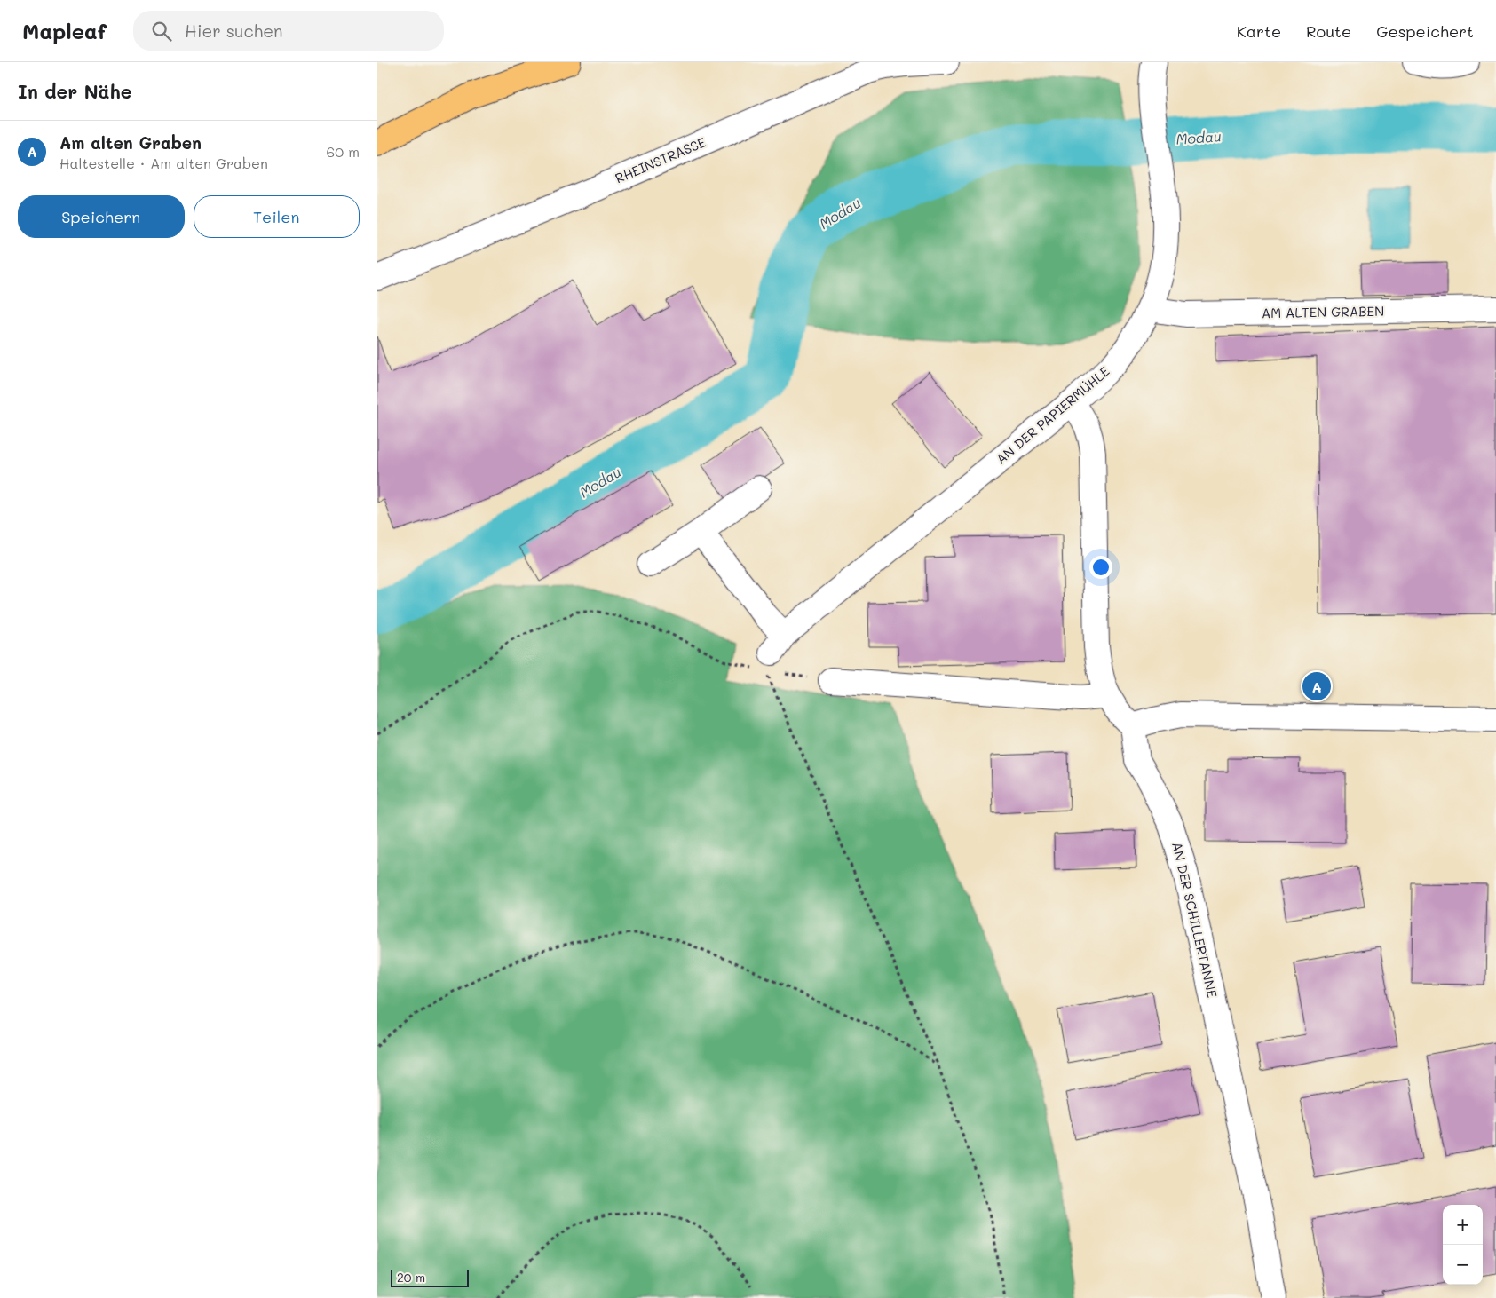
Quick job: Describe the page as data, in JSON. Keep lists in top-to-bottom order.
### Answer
{
  "streets": {
    "street": [
      "RHEINSTRASSE",
      "AM ALTEN GRABEN",
      "AN DER PAPIERMÜHLE",
      "AN DER SCHILLERTANNE"
    ]
  },
  "crossings": [
    ["AM ALTEN GRABEN", "AN DER PAPIERMÜHLE"]
  ],
  "water": ["Modau"],
  "scale_bar": "20 m",
  "page": {
    "header": "Mapleaf",
    "search": "Hier suchen",
    "nav": ["Karte", "Route", "Gespeichert"],
    "heading": "In der Nähe",
    "list": [
      {
        "mark": "A",
        "name": "Am alten Graben",
        "note": "Haltestelle · Am alten Graben",
        "value": "60 m"
      }
    ],
    "buttons": ["Speichern", "Teilen"],
    "pins": "A",
    "map_buttons": ["+", "−"],
    "scale": "20 m"
  }
}
